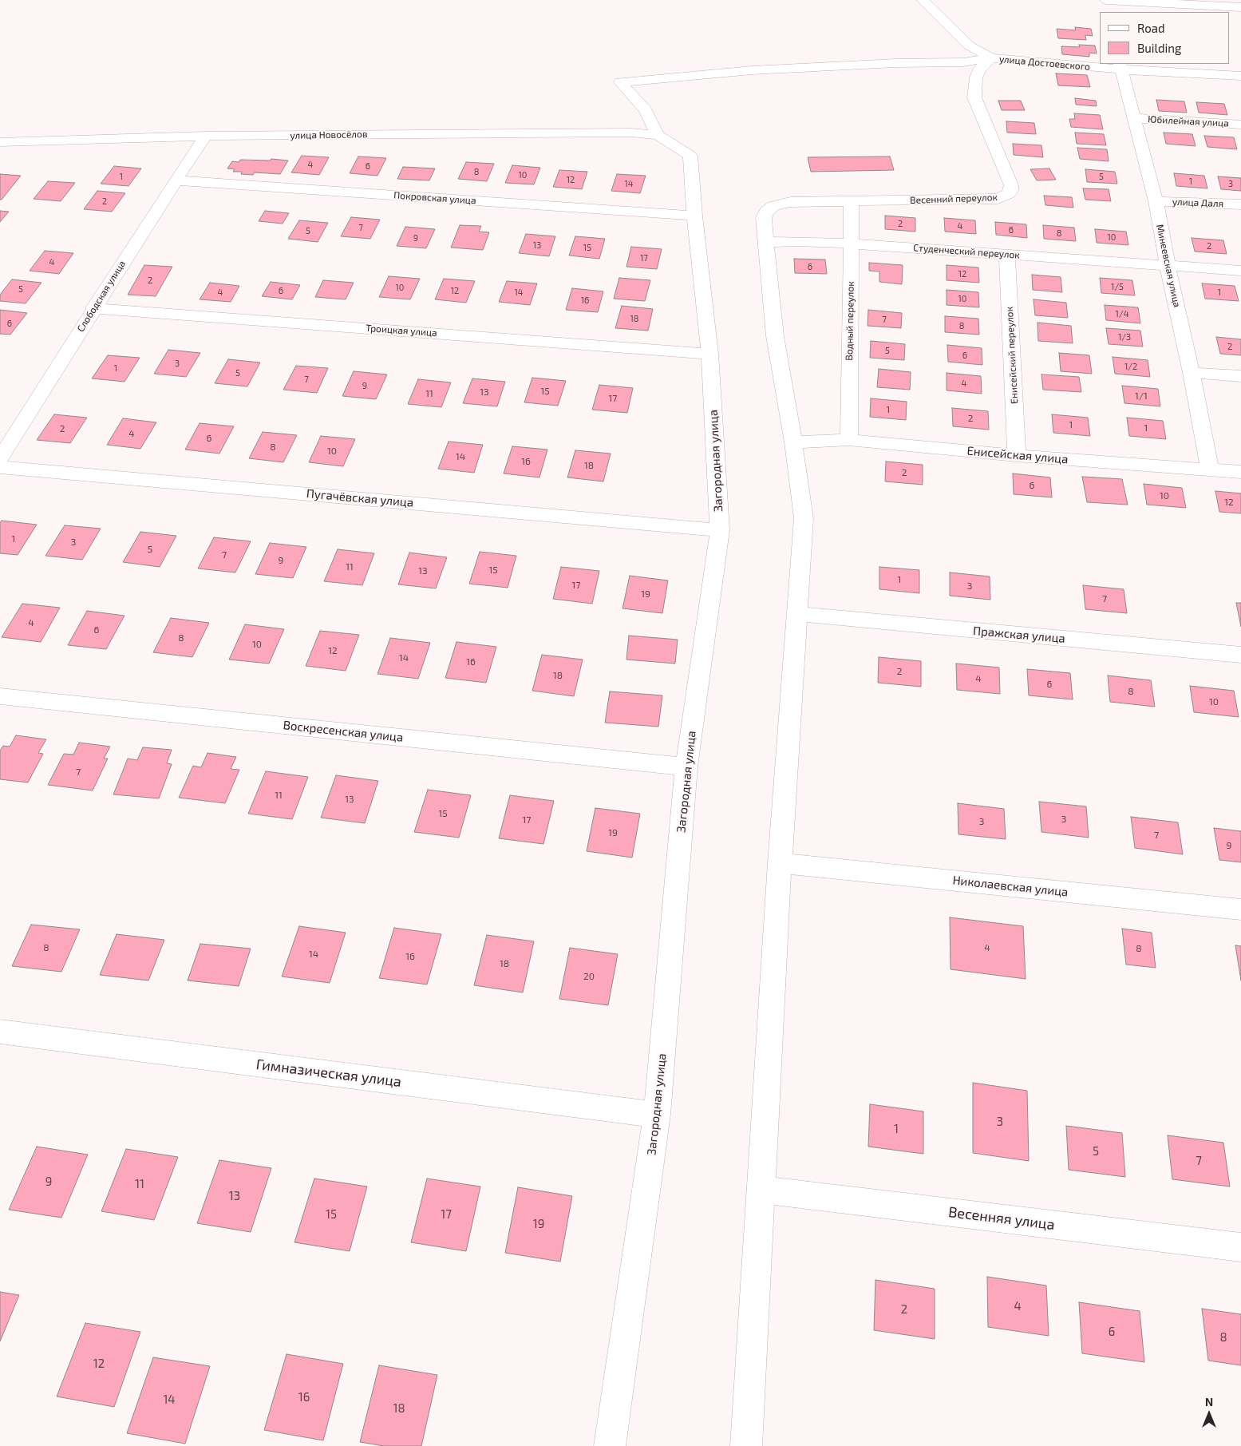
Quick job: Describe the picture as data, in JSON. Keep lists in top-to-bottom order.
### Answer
{
  "streets": {
    "street": [
      "улица Достоевского",
      "Юбилейная улица",
      "улица Новосёлов",
      "Покровская улица",
      "Весенний переулок",
      "улица Даля",
      "Студенческий переулок",
      "Минеевская улица",
      "Слободская улица",
      "Водный переулок",
      "Троицкая улица",
      "Енисейский переулок",
      "Енисейская улица",
      "Загородная улица",
      "Пугачёвская улица",
      "Пражская улица",
      "Воскресенская улица",
      "Николаевская улица",
      "Гимназическая улица",
      "Весенняя улица"
    ]
  },
  "crossings": [
    ["улица Достоевского", "Весенний переулок"],
    ["улица Достоевского", "Минеевская улица"],
    ["Юбилейная улица", "Минеевская улица"],
    ["улица Новосёлов", "Слободская улица"],
    ["улица Новосёлов", "Загородная улица"],
    ["Покровская улица", "Слободская улица"],
    ["Покровская улица", "Загородная улица"],
    ["Весенний переулок", "Студенческий переулок"],
    ["Весенний переулок", "Водный переулок"],
    ["улица Даля", "Минеевская улица"],
    ["Студенческий переулок", "Минеевская улица"],
    ["Студенческий переулок", "Водный переулок"],
    ["Студенческий переулок", "Енисейский переулок"],
    ["Минеевская улица", "Енисейская улица"],
    ["Слободская улица", "Троицкая улица"],
    ["Водный переулок", "Енисейская улица"],
    ["Троицкая улица", "Загородная улица"],
    ["Енисейский переулок", "Енисейская улица"],
    ["Загородная улица", "Пугачёвская улица"],
    ["Загородная улица", "Воскресенская улица"],
    ["Загородная улица", "Гимназическая улица"]
  ],
  "house_numbers": [
    "4",
    "6",
    "8",
    "10",
    "1",
    "5",
    "12",
    "1",
    "14",
    "3",
    "2",
    "2",
    "4",
    "7",
    "6",
    "5",
    "8",
    "10",
    "9",
    "13",
    "2",
    "15",
    "17",
    "4",
    "6",
    "12",
    "2",
    "1/5",
    "10",
    "5",
    "6",
    "12",
    "4",
    "14",
    "1",
    "10",
    "16",
    "1/4",
    "18",
    "7",
    "6",
    "8",
    "1/3",
    "2",
    "5",
    "6",
    "3",
    "1/2",
    "1",
    "5",
    "7",
    "4",
    "9",
    "15",
    "13",
    "11",
    "1/1",
    "17",
    "1",
    "2",
    "1",
    "1",
    "2",
    "4",
    "6",
    "8",
    "10",
    "14",
    "16",
    "18",
    "2",
    "6",
    "10",
    "12",
    "1",
    "3",
    "5",
    "7",
    "9",
    "11",
    "15",
    "13",
    "1",
    "17",
    "3",
    "19",
    "7",
    "4",
    "6",
    "8",
    "10",
    "12",
    "14",
    "16",
    "2",
    "18",
    "4",
    "6",
    "8",
    "10",
    "7",
    "11",
    "13",
    "15",
    "3",
    "17",
    "3",
    "19",
    "7",
    "9",
    "8",
    "4",
    "8",
    "14",
    "16",
    "18",
    "20",
    "3",
    "1",
    "5",
    "7",
    "9",
    "11",
    "13",
    "15",
    "17",
    "19",
    "4",
    "2",
    "6",
    "8",
    "12",
    "16",
    "14",
    "18"
  ],
  "legend": ["Road", "Building"],
  "north": "top"
}
